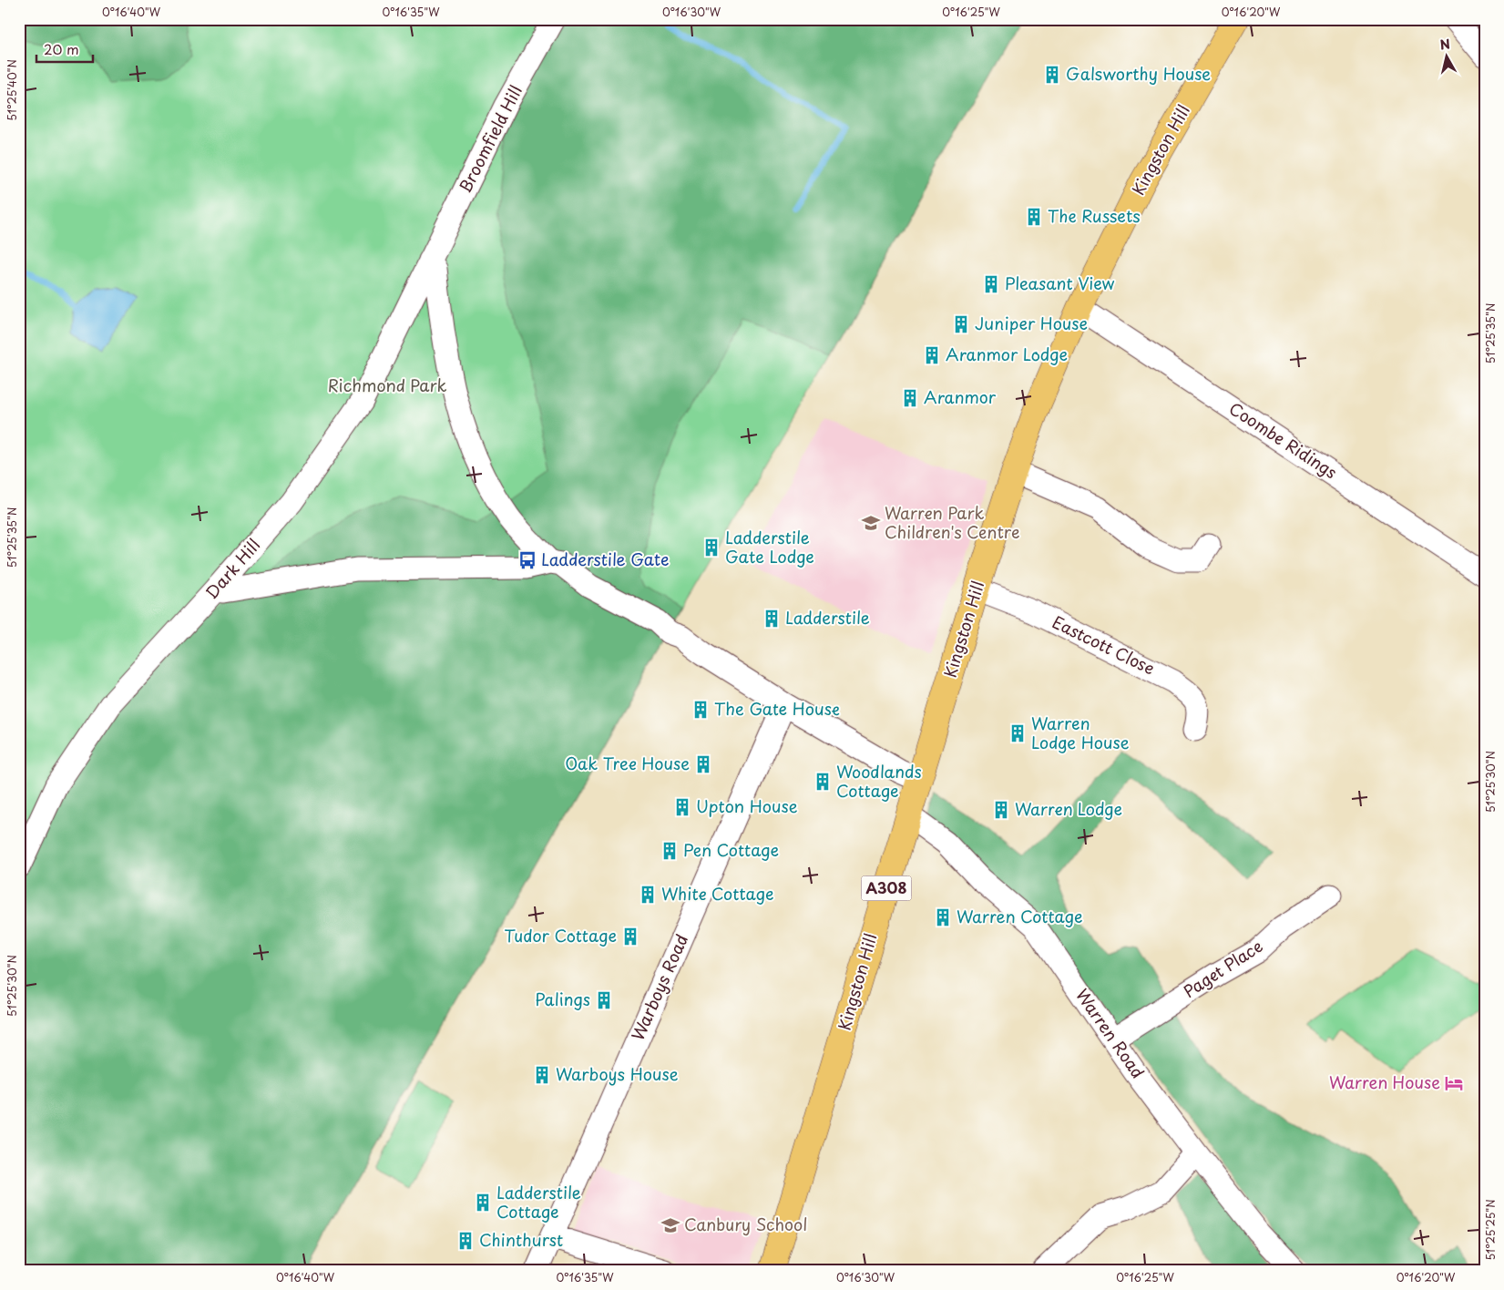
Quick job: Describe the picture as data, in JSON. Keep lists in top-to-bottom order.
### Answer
{
  "streets": {
    "main road": ["Kingston Hill", "A308"],
    "street": [
      "Broomfield Hill",
      "Coombe Ridings",
      "Dark Hill",
      "Eastcott Close",
      "Paget Place",
      "Warboys Road",
      "Warren Road"
    ]
  },
  "crossings": [
    ["Broomfield Hill", "Dark Hill"],
    ["Kingston Hill", "Coombe Ridings"],
    ["Kingston Hill", "Eastcott Close"],
    ["Kingston Hill", "Warren Road"],
    ["Paget Place", "Warren Road"]
  ],
  "parks": ["Richmond Park"],
  "places": {
    "building": [
      "Galsworthy House",
      "The Russets",
      "Pleasant View",
      "Juniper House",
      "Aranmor Lodge",
      "Aranmor",
      "Ladderstile Gate Lodge",
      "Ladderstile",
      "The Gate House",
      "Warren Lodge House",
      "Oak Tree House",
      "Woodlands Cottage",
      "Upton House",
      "Warren Lodge",
      "Pen Cottage",
      "White Cottage",
      "Warren Cottage",
      "Tudor Cottage",
      "Palings",
      "Warboys House",
      "Ladderstile Cottage",
      "Chinthurst"
    ],
    "school or university": ["Warren Park Children's Centre", "Canbury School"],
    "bus stop": ["Ladderstile Gate"],
    "hotel": ["Warren House"]
  },
  "scale_bar": "20 m",
  "north": "top",
  "coordinates": [
    "0°16'40\"W",
    "0°16'35\"W",
    "0°16'30\"W",
    "0°16'25\"W",
    "0°16'20\"W",
    "51°25'40\"N",
    "51°25'35\"N",
    "51°25'30\"N",
    "51°25'25\"N"
  ]
}
